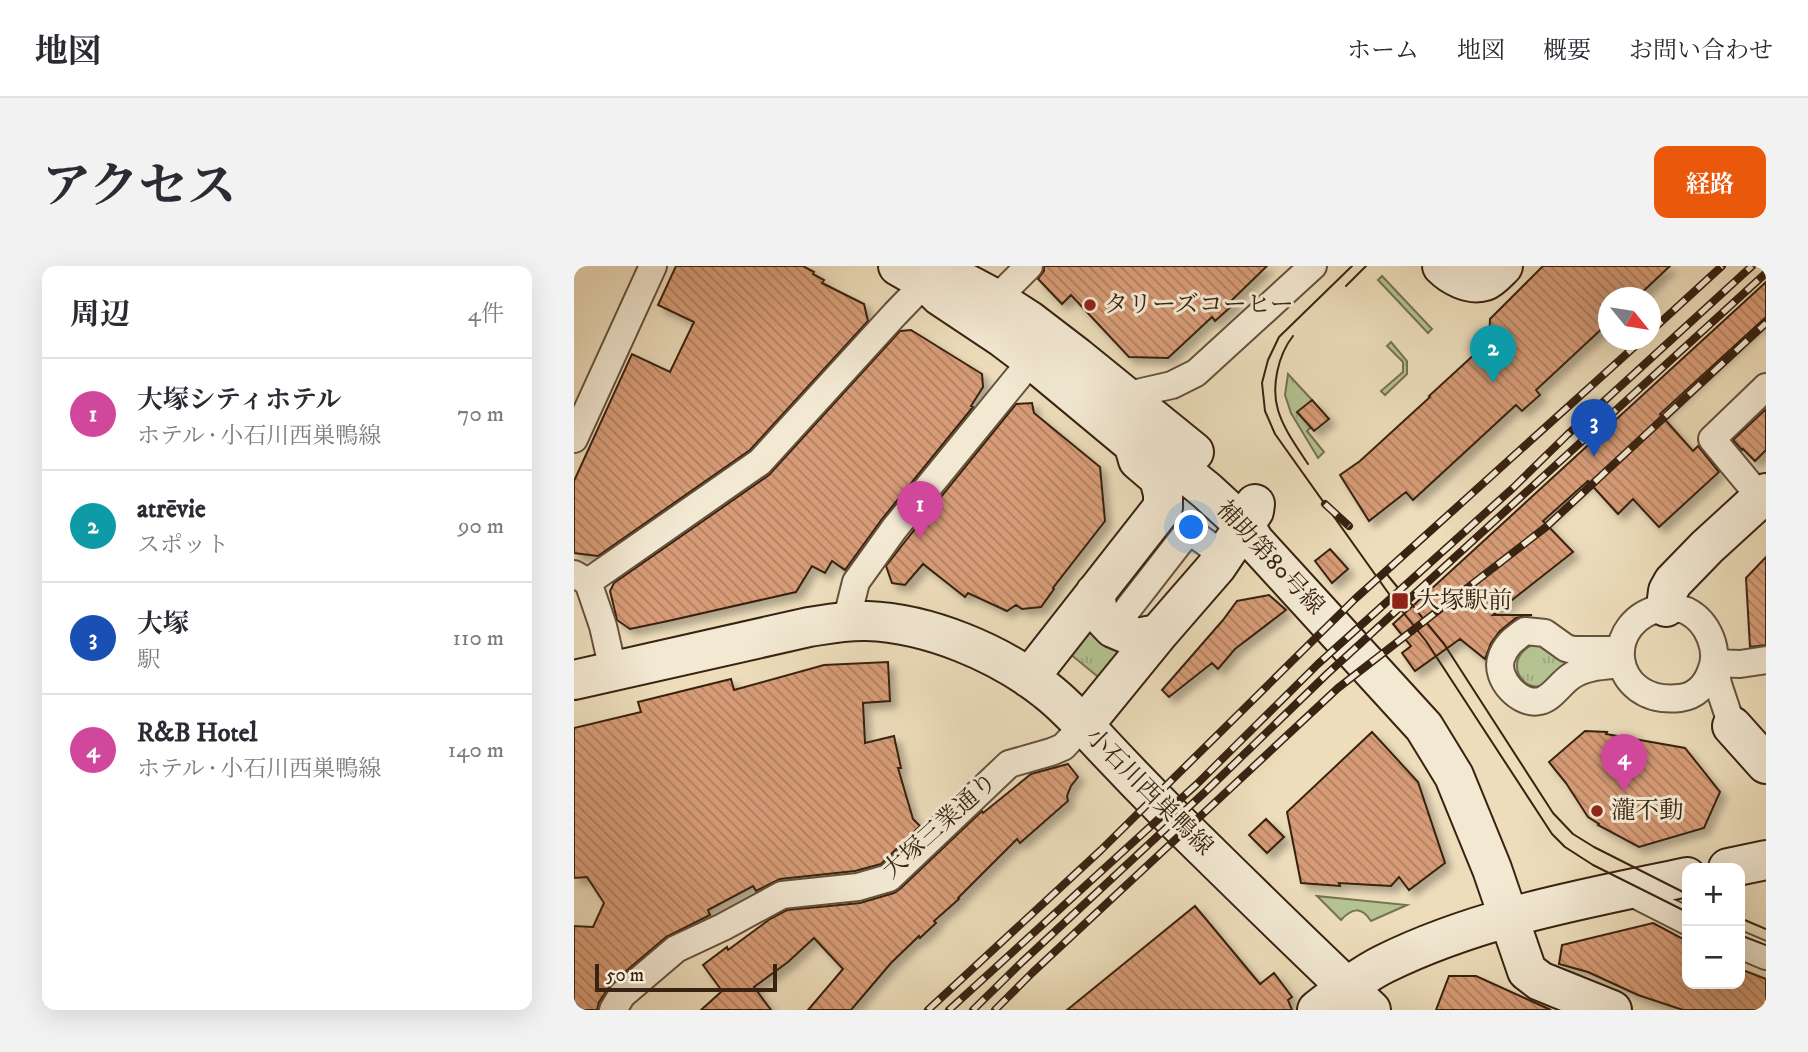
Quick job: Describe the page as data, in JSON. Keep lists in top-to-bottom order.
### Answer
{
  "streets": {
    "street": ["補助第80号線", "小石川西巣鴨線", "大塚三業通り"]
  },
  "crossings": [
    ["小石川西巣鴨線", "大塚三業通り"]
  ],
  "places": {
    "other": ["タリーズコーヒー", "瀧不動"],
    "transit": ["大塚駅前"]
  },
  "scale_bar": "50 m",
  "north": "bottom right",
  "page": {
    "header": "地図",
    "nav": [
      "ホーム",
      "地図",
      "概要",
      "お問い合わせ"
    ],
    "title": "アクセス",
    "buttons": "経路",
    "heading": ["周辺", "4件"],
    "pins": [
      "2",
      "3",
      "1",
      "4"
    ],
    "list": [
      {
        "mark": "1",
        "name": "大塚シティホテル",
        "note": "ホテル · 小石川西巣鴨線",
        "value": "70 m"
      },
      {
        "mark": "2",
        "name": "atrēvie",
        "note": "スポット",
        "value": "90 m"
      },
      {
        "mark": "3",
        "name": "大塚",
        "note": "駅",
        "value": "110 m"
      },
      {
        "mark": "4",
        "name": "R&B Hotel",
        "note": "ホテル · 小石川西巣鴨線",
        "value": "140 m"
      }
    ],
    "map_buttons": ["+", "−"],
    "scale": "50 m"
  }
}
